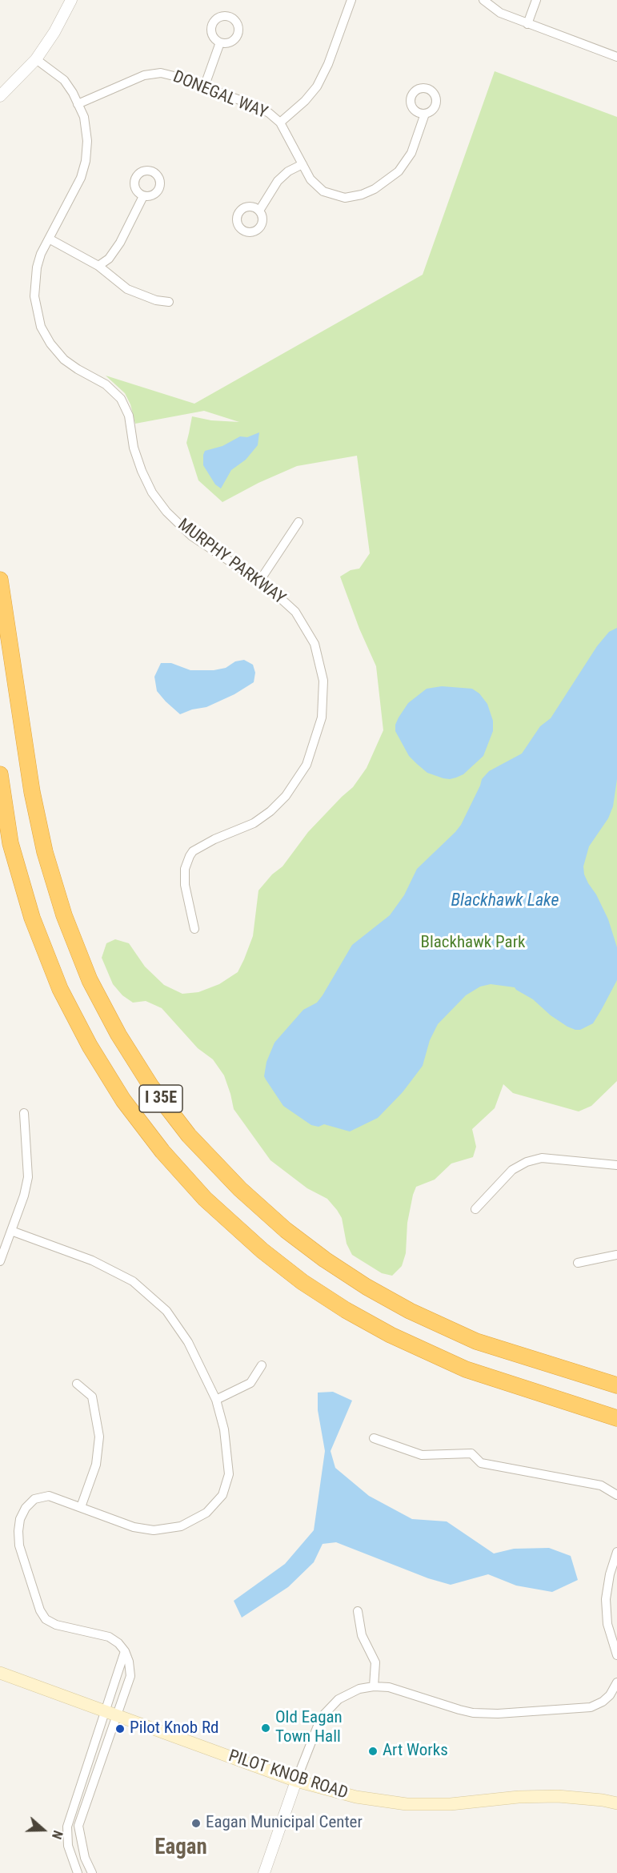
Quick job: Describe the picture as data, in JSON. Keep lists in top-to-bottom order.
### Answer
{
  "streets": {
    "highway": ["I 35E"],
    "main road": ["PILOT KNOB ROAD"],
    "street": ["DONEGAL WAY", "MURPHY PARKWAY"]
  },
  "crossings": [
    ["DONEGAL WAY", "MURPHY PARKWAY"]
  ],
  "districts": ["Eagan"],
  "water": ["Blackhawk Lake"],
  "parks": ["Blackhawk Park"],
  "places": [
    "Old Eagan Town Hall",
    "Pilot Knob Rd",
    "Art Works",
    "Eagan Municipal Center"
  ],
  "north": "right"
}
